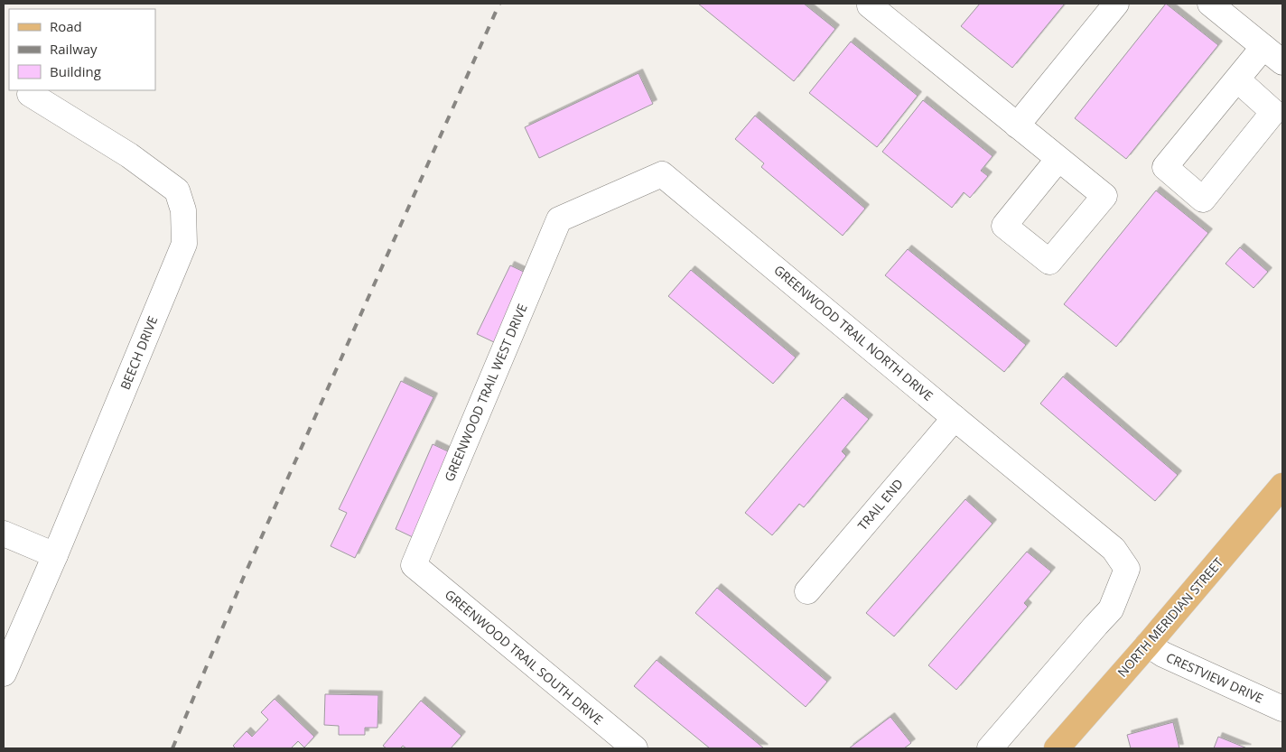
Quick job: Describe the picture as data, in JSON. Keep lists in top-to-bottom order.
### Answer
{
  "streets": {
    "main road": ["NORTH MERIDIAN STREET"],
    "street": [
      "GREENWOOD TRAIL NORTH DRIVE",
      "BEECH DRIVE",
      "GREENWOOD TRAIL WEST DRIVE",
      "TRAIL END",
      "GREENWOOD TRAIL SOUTH DRIVE",
      "CRESTVIEW DRIVE"
    ]
  },
  "crossings": [
    ["GREENWOOD TRAIL NORTH DRIVE", "GREENWOOD TRAIL WEST DRIVE"],
    ["GREENWOOD TRAIL NORTH DRIVE", "TRAIL END"],
    ["GREENWOOD TRAIL WEST DRIVE", "GREENWOOD TRAIL SOUTH DRIVE"],
    ["NORTH MERIDIAN STREET", "CRESTVIEW DRIVE"]
  ],
  "legend": ["Road", "Railway", "Building"]
}
